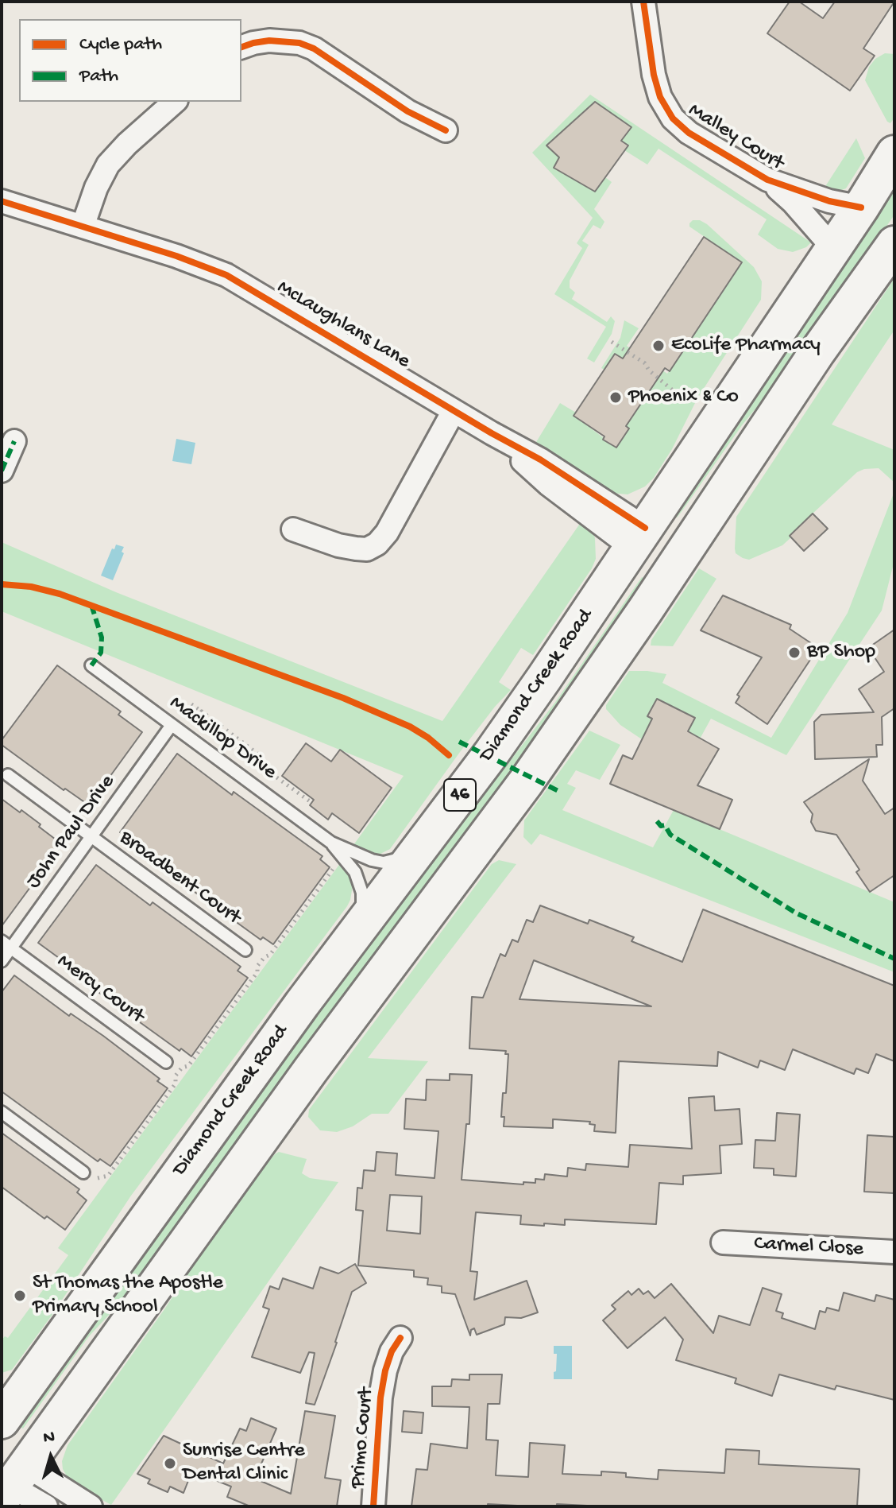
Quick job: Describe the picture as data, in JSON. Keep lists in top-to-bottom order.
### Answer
{
  "streets": {
    "main road": ["Diamond Creek Road", "46"],
    "street": [
      "Malley Court",
      "McLaughlans Lane",
      "Carmel Close",
      "Primo Court"
    ],
    "lane": [
      "Mackillop Drive",
      "John Paul Drive",
      "Broadbent Court",
      "Mercy Court"
    ]
  },
  "crossings": [
    ["Malley Court", "Diamond Creek Road"],
    ["McLaughlans Lane", "Diamond Creek Road"],
    ["Diamond Creek Road", "Mackillop Drive"],
    ["Mackillop Drive", "John Paul Drive"],
    ["John Paul Drive", "Broadbent Court"],
    ["John Paul Drive", "Mercy Court"]
  ],
  "places": [
    "EcoLife Pharmacy",
    "Phoenix & Co",
    "BP Shop",
    "St Thomas the Apostle Primary School",
    "Sunrise Centre Dental Clinic"
  ],
  "legend": ["Cycle path", "Path"],
  "north": "top"
}
